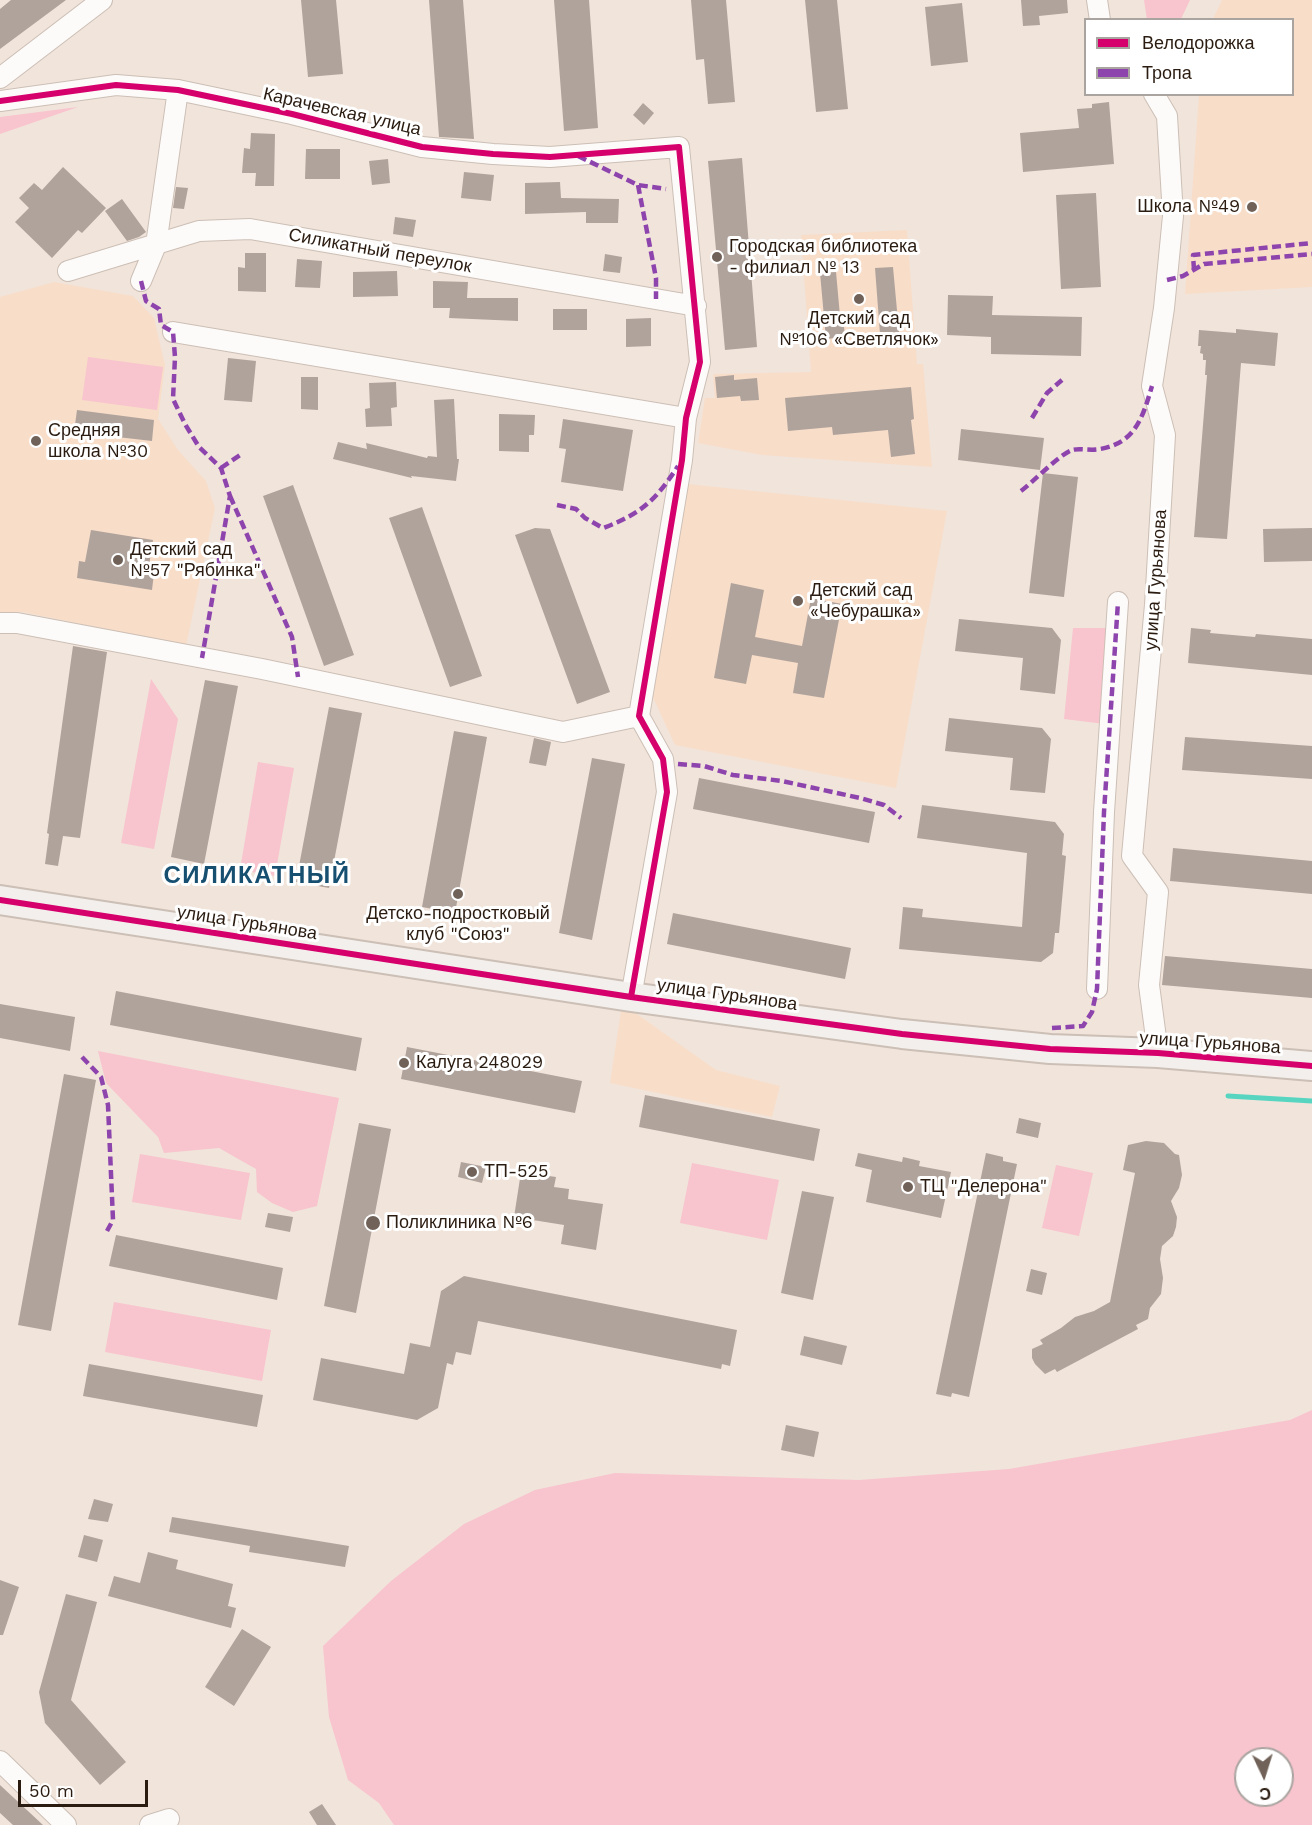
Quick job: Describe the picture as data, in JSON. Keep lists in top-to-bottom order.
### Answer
{
  "streets": {
    "street": ["Карачевская улица", "Силикатный переулок", "улица Гурьянова"]
  },
  "crossings": [
    ["Карачевская улица", "Силикатный переулок"]
  ],
  "districts": ["СИЛИКАТНЫЙ"],
  "places": [
    "Школа №49",
    "Городская библиотека - филиал № 13",
    "Детский сад №106 «Светлячок»",
    "Средняя школа №30",
    "Детский сад №57 \"Рябинка\"",
    "Детский сад «Чебурашка»",
    "Детско-подростковый клуб \"Союз\"",
    "Калуга 248029",
    "ТП-525",
    "ТЦ \"Делерона\"",
    "Поликлиника №6"
  ],
  "legend": ["Велодорожка", "Тропа"],
  "scale_bar": "50 m",
  "north": "bottom"
}
